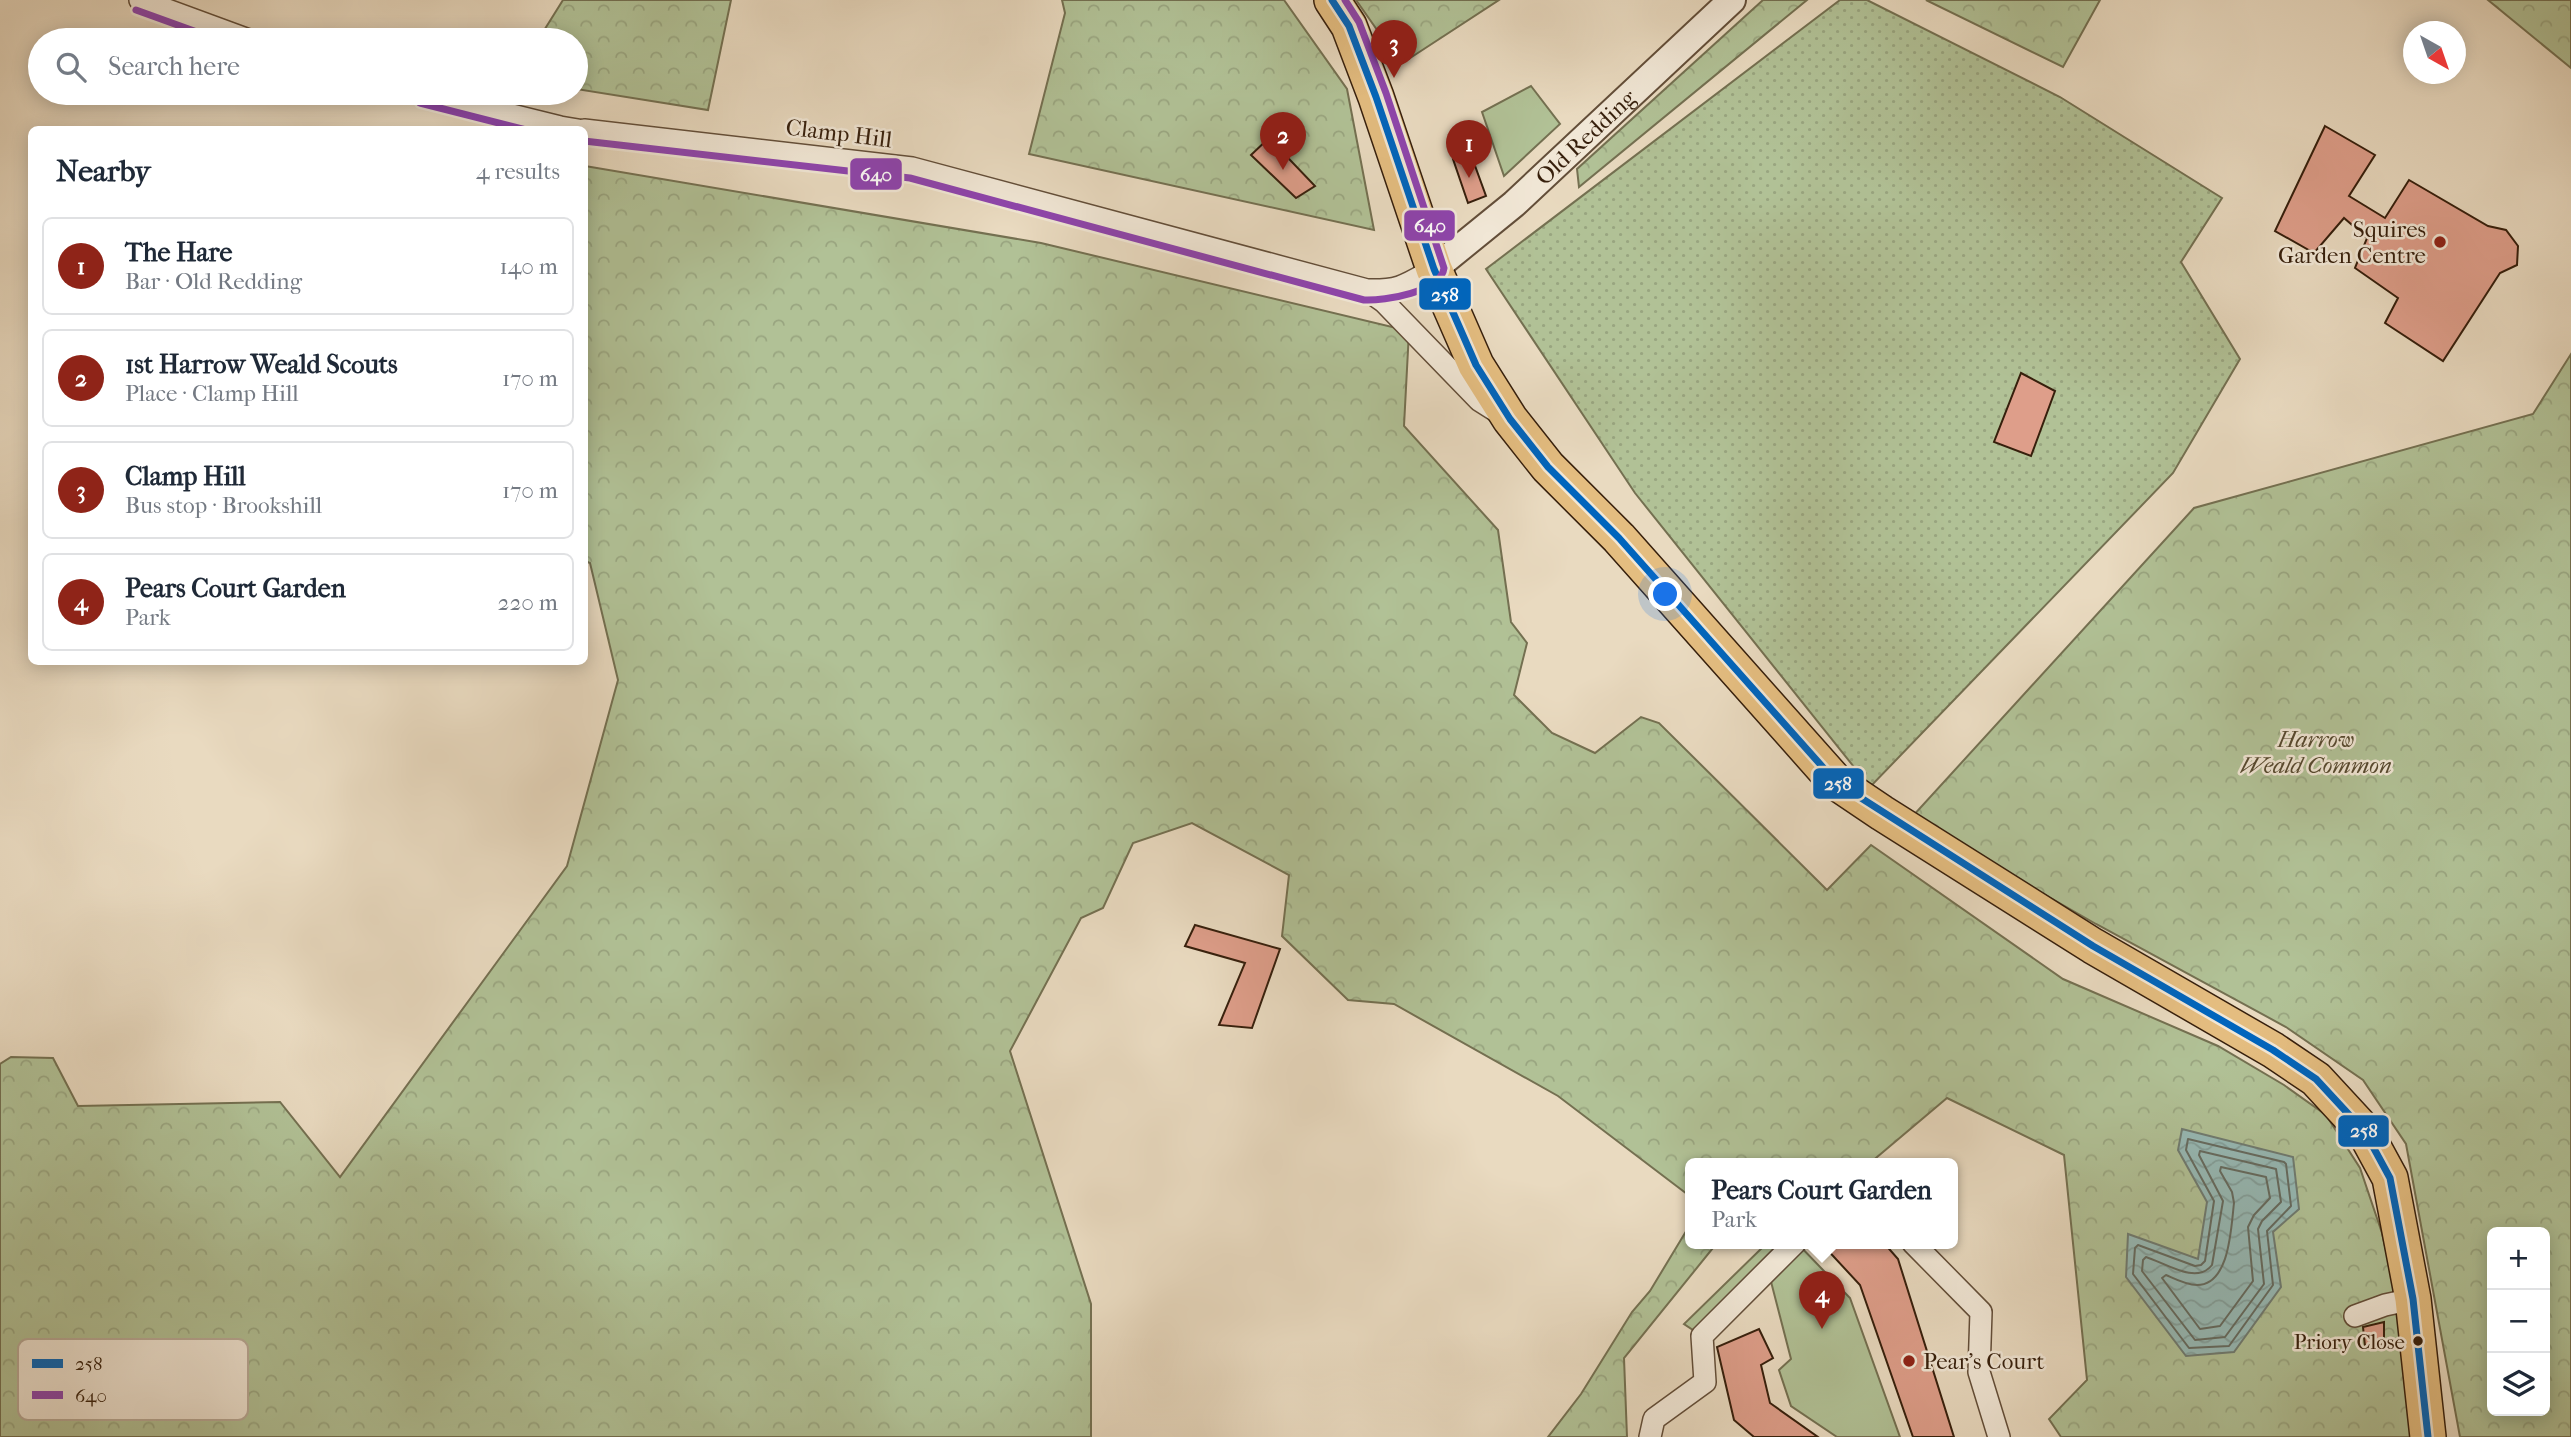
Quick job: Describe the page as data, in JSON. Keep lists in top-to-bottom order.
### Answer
{
  "streets": {
    "street": ["Clamp Hill", "Old Redding"]
  },
  "crossings": [
    ["Clamp Hill", "Old Redding"]
  ],
  "parks": ["Harrow Weald Common"],
  "places": ["Squires Garden Centre", "Priory Close", "Pear's Court"],
  "lines": ["transit line 258", "transit line 640"],
  "legend": ["258", "640"],
  "north": "bottom right",
  "page": {
    "pins": [
      "3",
      "2",
      "1",
      "4"
    ],
    "search": "Search here",
    "heading": ["Nearby", "4 results"],
    "list": [
      {
        "mark": "1",
        "name": "The Hare",
        "note": "Bar · Old Redding",
        "value": "140 m"
      },
      {
        "mark": "2",
        "name": "1st Harrow Weald Scouts",
        "note": "Place · Clamp Hill",
        "value": "170 m"
      },
      {
        "mark": "3",
        "name": "Clamp Hill",
        "note": "Bus stop · Brookshill",
        "value": "170 m"
      },
      {
        "mark": "4",
        "name": "Pears Court Garden",
        "note": "Park",
        "value": "220 m"
      }
    ],
    "popup": ["Pears Court Garden", "Park"],
    "map_buttons": ["+", "−"]
  }
}
